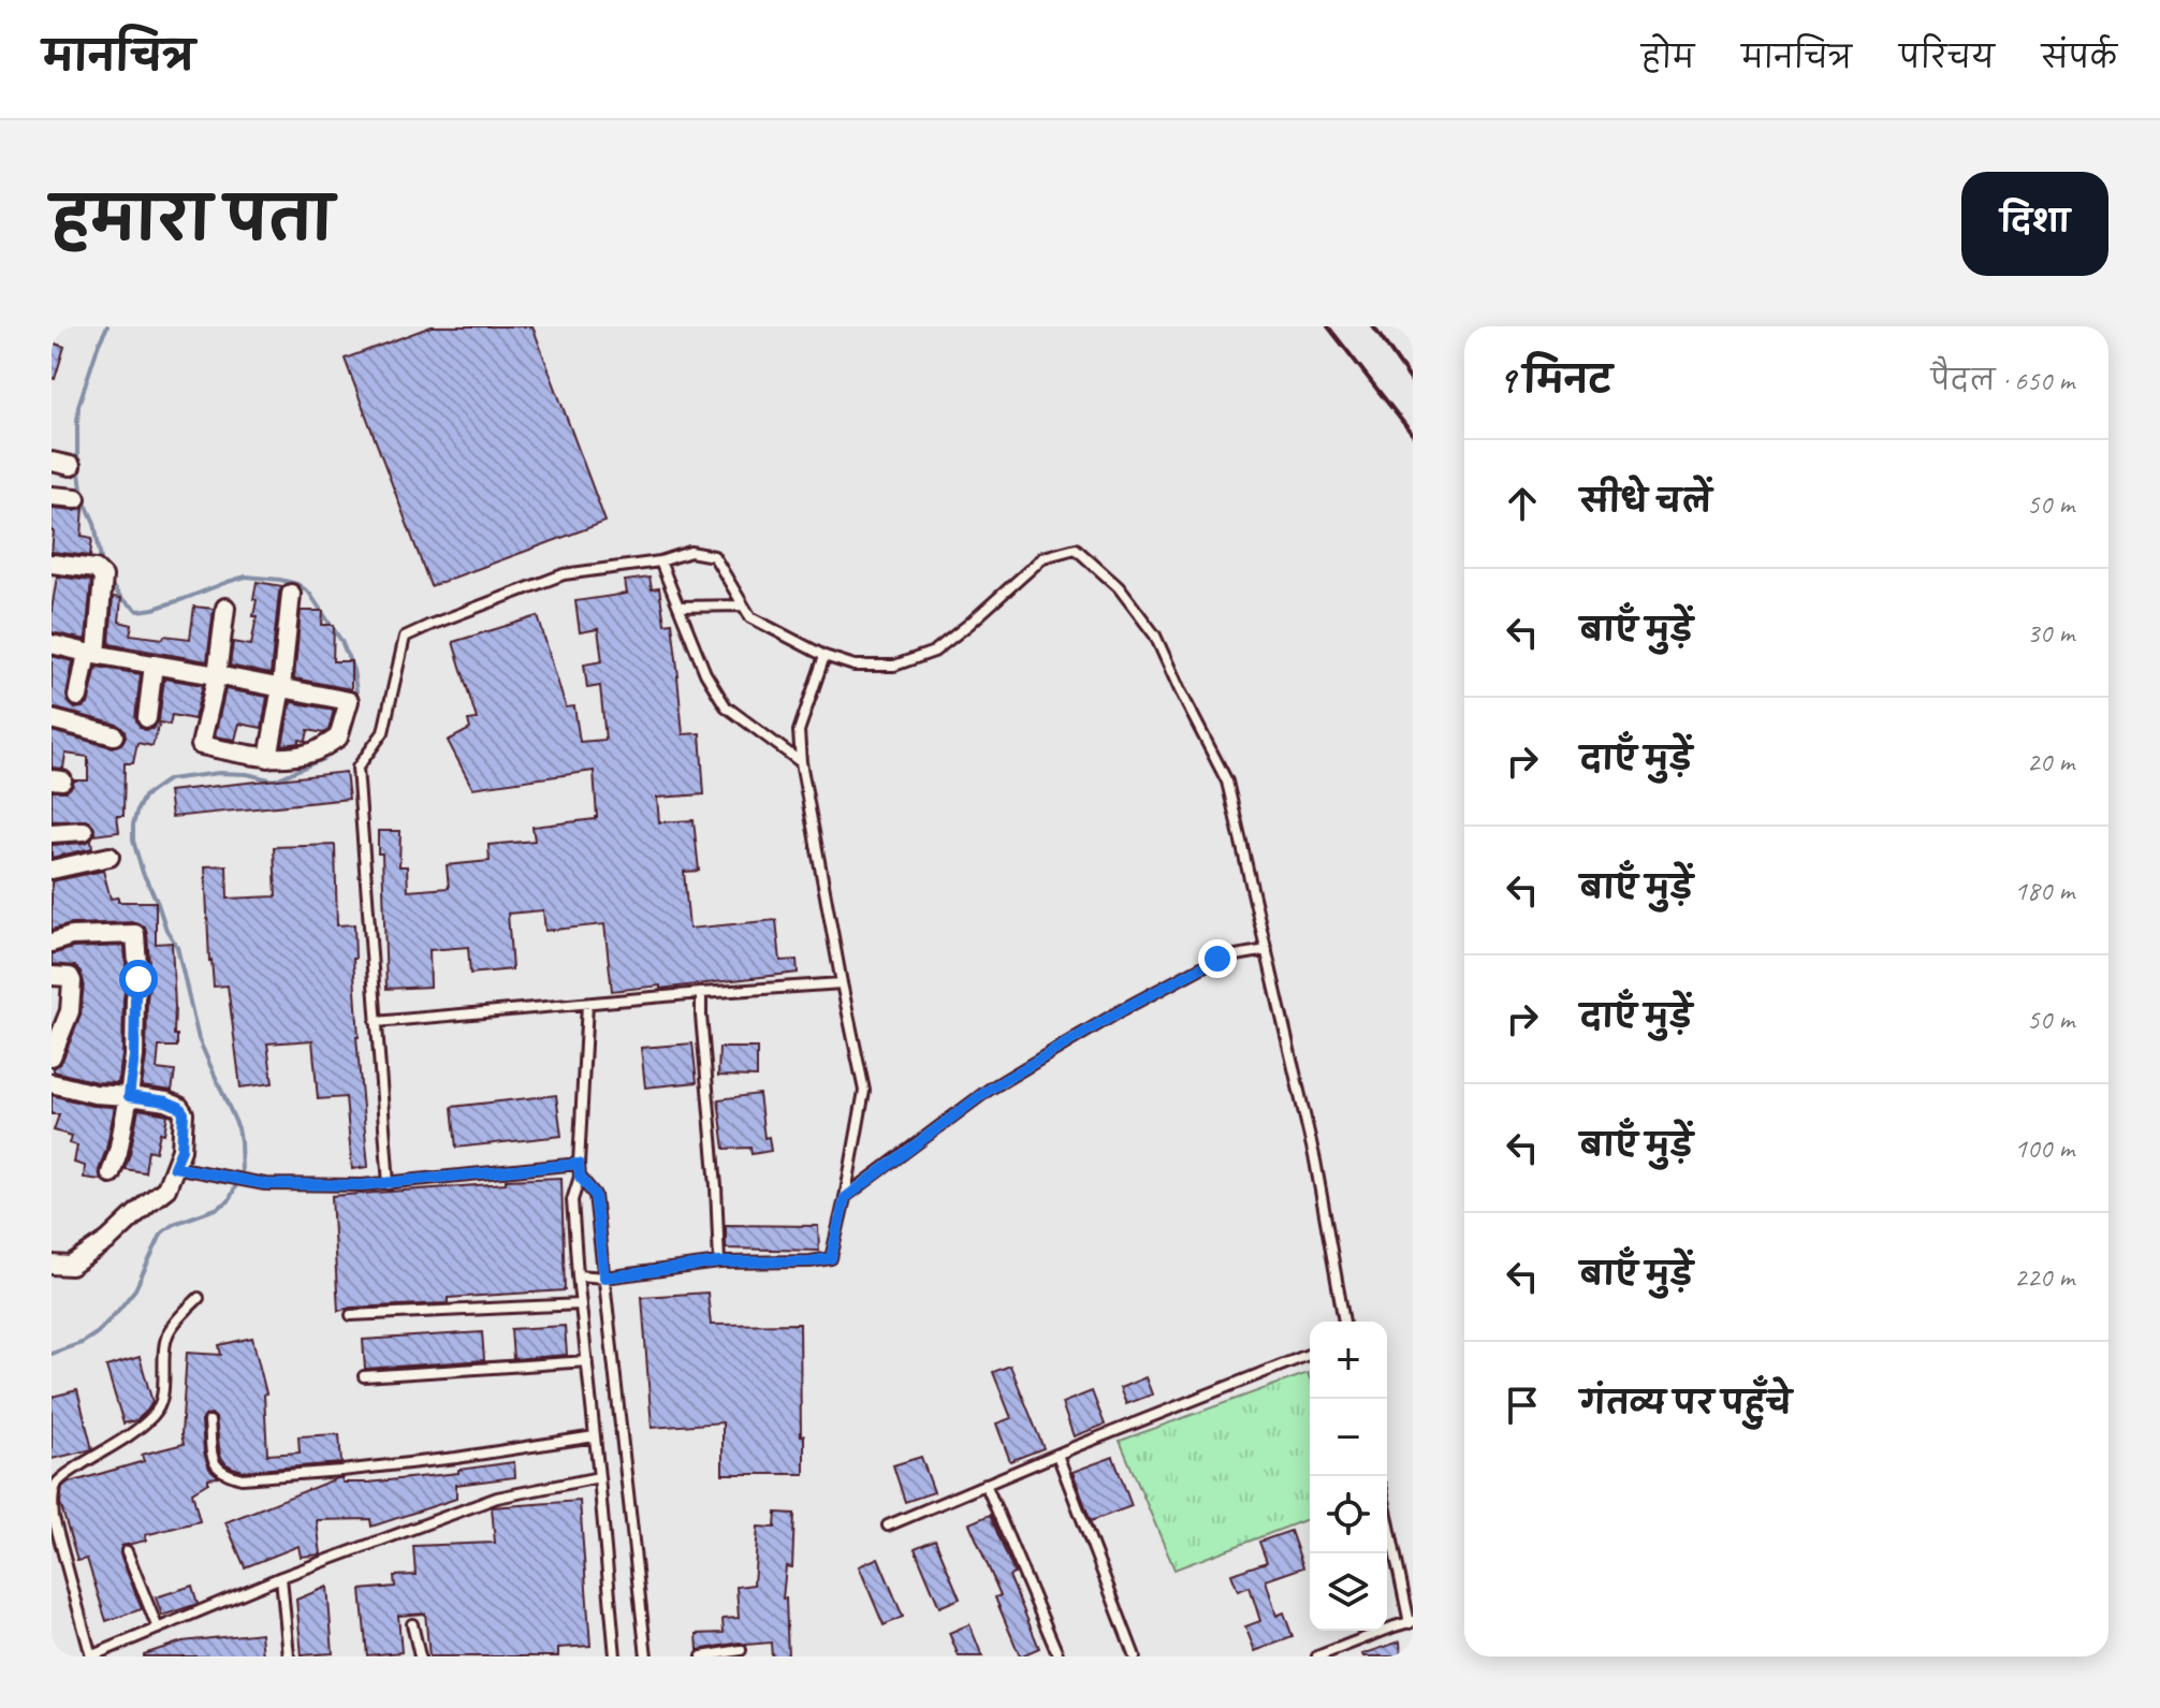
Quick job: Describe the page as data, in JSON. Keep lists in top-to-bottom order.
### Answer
{
  "page": {
    "header": "मानचित्र",
    "nav": [
      "होम",
      "मानचित्र",
      "परिचय",
      "संपर्क"
    ],
    "title": "हमारा पता",
    "buttons": "दिशा",
    "heading": ["9 मिनट", "पैदल · 650 m"],
    "list": [
      ["सीधे चलें", "50 m"],
      ["बाएँ मुड़ें", "30 m"],
      ["दाएँ मुड़ें", "20 m"],
      ["बाएँ मुड़ें", "180 m"],
      ["दाएँ मुड़ें", "50 m"],
      ["बाएँ मुड़ें", "100 m"],
      ["बाएँ मुड़ें", "220 m"],
      "गंतव्य पर पहुँचे"
    ],
    "map_buttons": ["+", "−"]
  }
}
